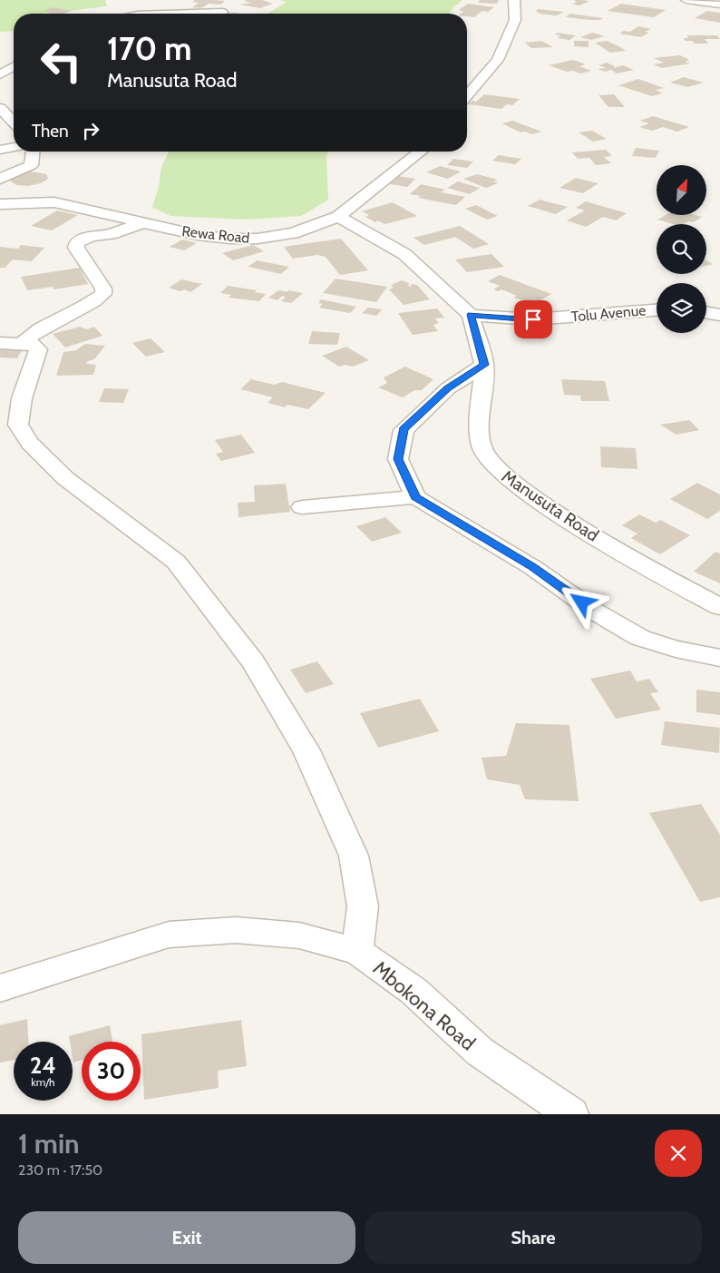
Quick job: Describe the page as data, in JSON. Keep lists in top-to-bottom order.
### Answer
{
  "streets": {
    "street": [
      "Rewa Road",
      "Tolu Avenue",
      "Manusuta Road",
      "Mbokona Road"
    ]
  },
  "crossings": [
    ["Tolu Avenue", "Manusuta Road"]
  ],
  "north": "top right",
  "page": {
    "turn": ["170 m", "Manusuta Road"],
    "then": "Then",
    "speed": "24 km/h",
    "limit": "30",
    "heading": ["1 min", "230 m · 17:50"],
    "buttons": ["Exit", "Share"]
  }
}
